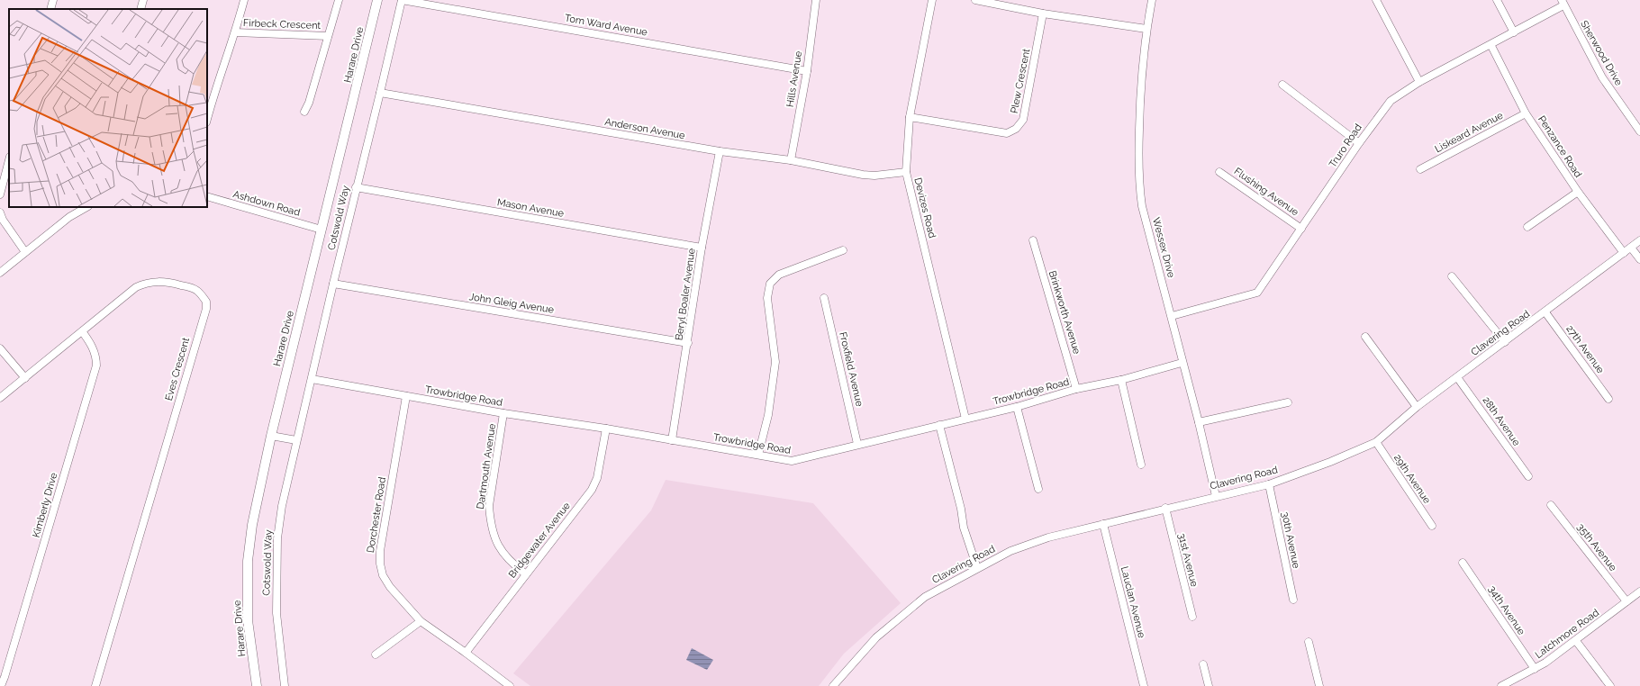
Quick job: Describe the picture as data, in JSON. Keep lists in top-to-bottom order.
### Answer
{
  "streets": {
    "main road": ["Harare Drive"],
    "street": [
      "Firbeck Crescent",
      "Tom Ward Avenue",
      "Sherwood Drive",
      "Hills Avenue",
      "Plew Crescent",
      "Anderson Avenue",
      "Liskeard Avenue",
      "Truro Road",
      "Penzance Road",
      "Flushing Avenue",
      "Ashdown Road",
      "Mason Avenue",
      "Devizes Road",
      "Cotswold Way",
      "Wessex Drive",
      "Beryl Boaler Avenue",
      "John Gleig Avenue",
      "Brinkworth Avenue",
      "Clavering Road",
      "27th Avenue",
      "Eves Crescent",
      "Froxfield Avenue",
      "Trowbridge Road",
      "28th Avenue",
      "Dartmouth Avenue",
      "29th Avenue",
      "Kimberly Drive",
      "Dorchester Road",
      "Bridgewater Avenue",
      "30th Avenue",
      "35th Avenue",
      "31st Avenue",
      "Lauclan Avenue",
      "34th Avenue",
      "Latchmore Road"
    ]
  },
  "crossings": [
    ["Tom Ward Avenue", "Hills Avenue"],
    ["Tom Ward Avenue", "Cotswold Way"],
    ["Sherwood Drive", "Truro Road"],
    ["Harare Drive", "Ashdown Road"],
    ["Hills Avenue", "Anderson Avenue"],
    ["Plew Crescent", "Devizes Road"],
    ["Anderson Avenue", "Devizes Road"],
    ["Anderson Avenue", "Cotswold Way"],
    ["Anderson Avenue", "Beryl Boaler Avenue"],
    ["Liskeard Avenue", "Penzance Road"],
    ["Truro Road", "Penzance Road"],
    ["Truro Road", "Flushing Avenue"],
    ["Truro Road", "Wessex Drive"],
    ["Penzance Road", "Clavering Road"],
    ["Mason Avenue", "Cotswold Way"],
    ["Mason Avenue", "Beryl Boaler Avenue"],
    ["Devizes Road", "Trowbridge Road"],
    ["Cotswold Way", "John Gleig Avenue"],
    ["Cotswold Way", "Trowbridge Road"],
    ["Wessex Drive", "Clavering Road"],
    ["Wessex Drive", "Trowbridge Road"],
    ["Beryl Boaler Avenue", "John Gleig Avenue"],
    ["Beryl Boaler Avenue", "Trowbridge Road"],
    ["Brinkworth Avenue", "Trowbridge Road"],
    ["Clavering Road", "27th Avenue"],
    ["Clavering Road", "28th Avenue"],
    ["Clavering Road", "29th Avenue"],
    ["Clavering Road", "30th Avenue"],
    ["Clavering Road", "31st Avenue"],
    ["Clavering Road", "Lauclan Avenue"],
    ["Eves Crescent", "Kimberly Drive"],
    ["Froxfield Avenue", "Trowbridge Road"],
    ["Trowbridge Road", "Dartmouth Avenue"],
    ["Trowbridge Road", "Dorchester Road"],
    ["Trowbridge Road", "Bridgewater Avenue"],
    ["Dartmouth Avenue", "Bridgewater Avenue"],
    ["Dorchester Road", "Bridgewater Avenue"],
    ["35th Avenue", "Latchmore Road"],
    ["34th Avenue", "Latchmore Road"]
  ]
}
